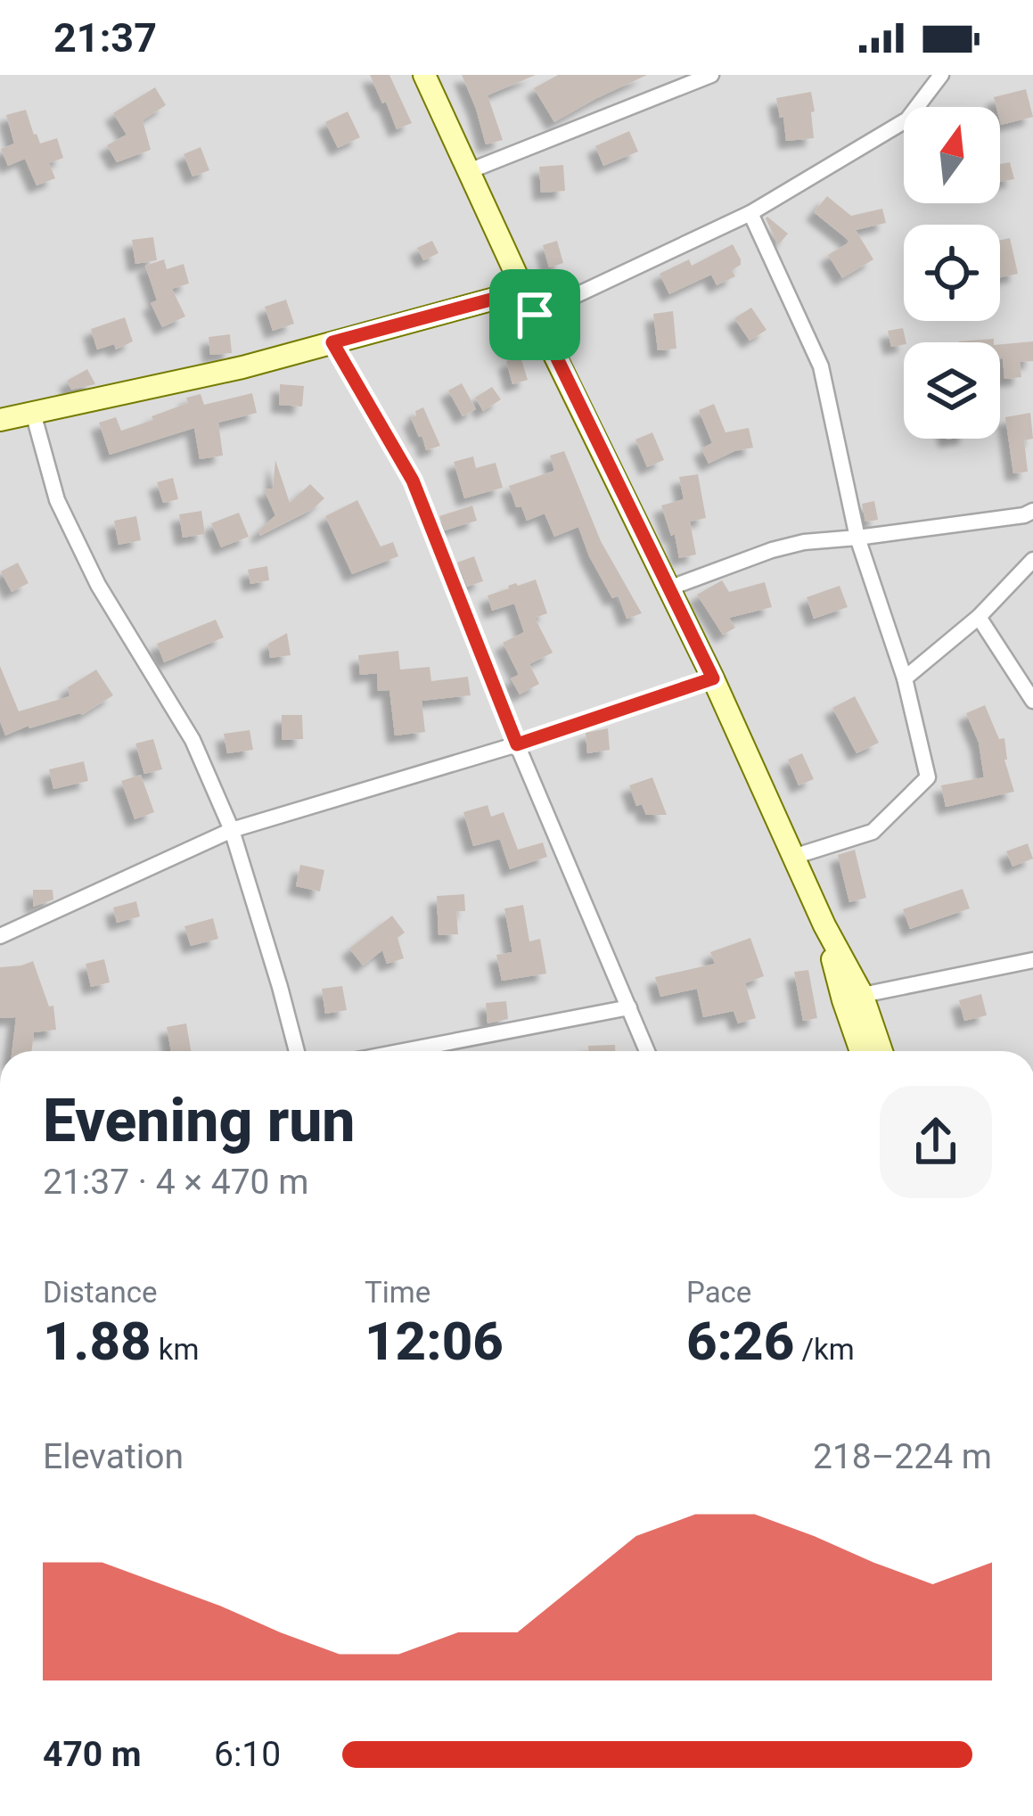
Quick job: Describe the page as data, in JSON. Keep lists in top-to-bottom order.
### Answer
{
  "north": "top",
  "page": {
    "status": "21:37",
    "heading": ["Evening run", "21:37 · 4 × 470 m"],
    "stats": [
      ["Distance", "1.88 km"],
      ["Time", "12:06"],
      ["Pace", "6:26 /km"]
    ],
    "chart": ["Elevation", "218–224 m"],
    "list": [
      {
        "name": "470 m",
        "note": "6:10"
      }
    ]
  }
}
